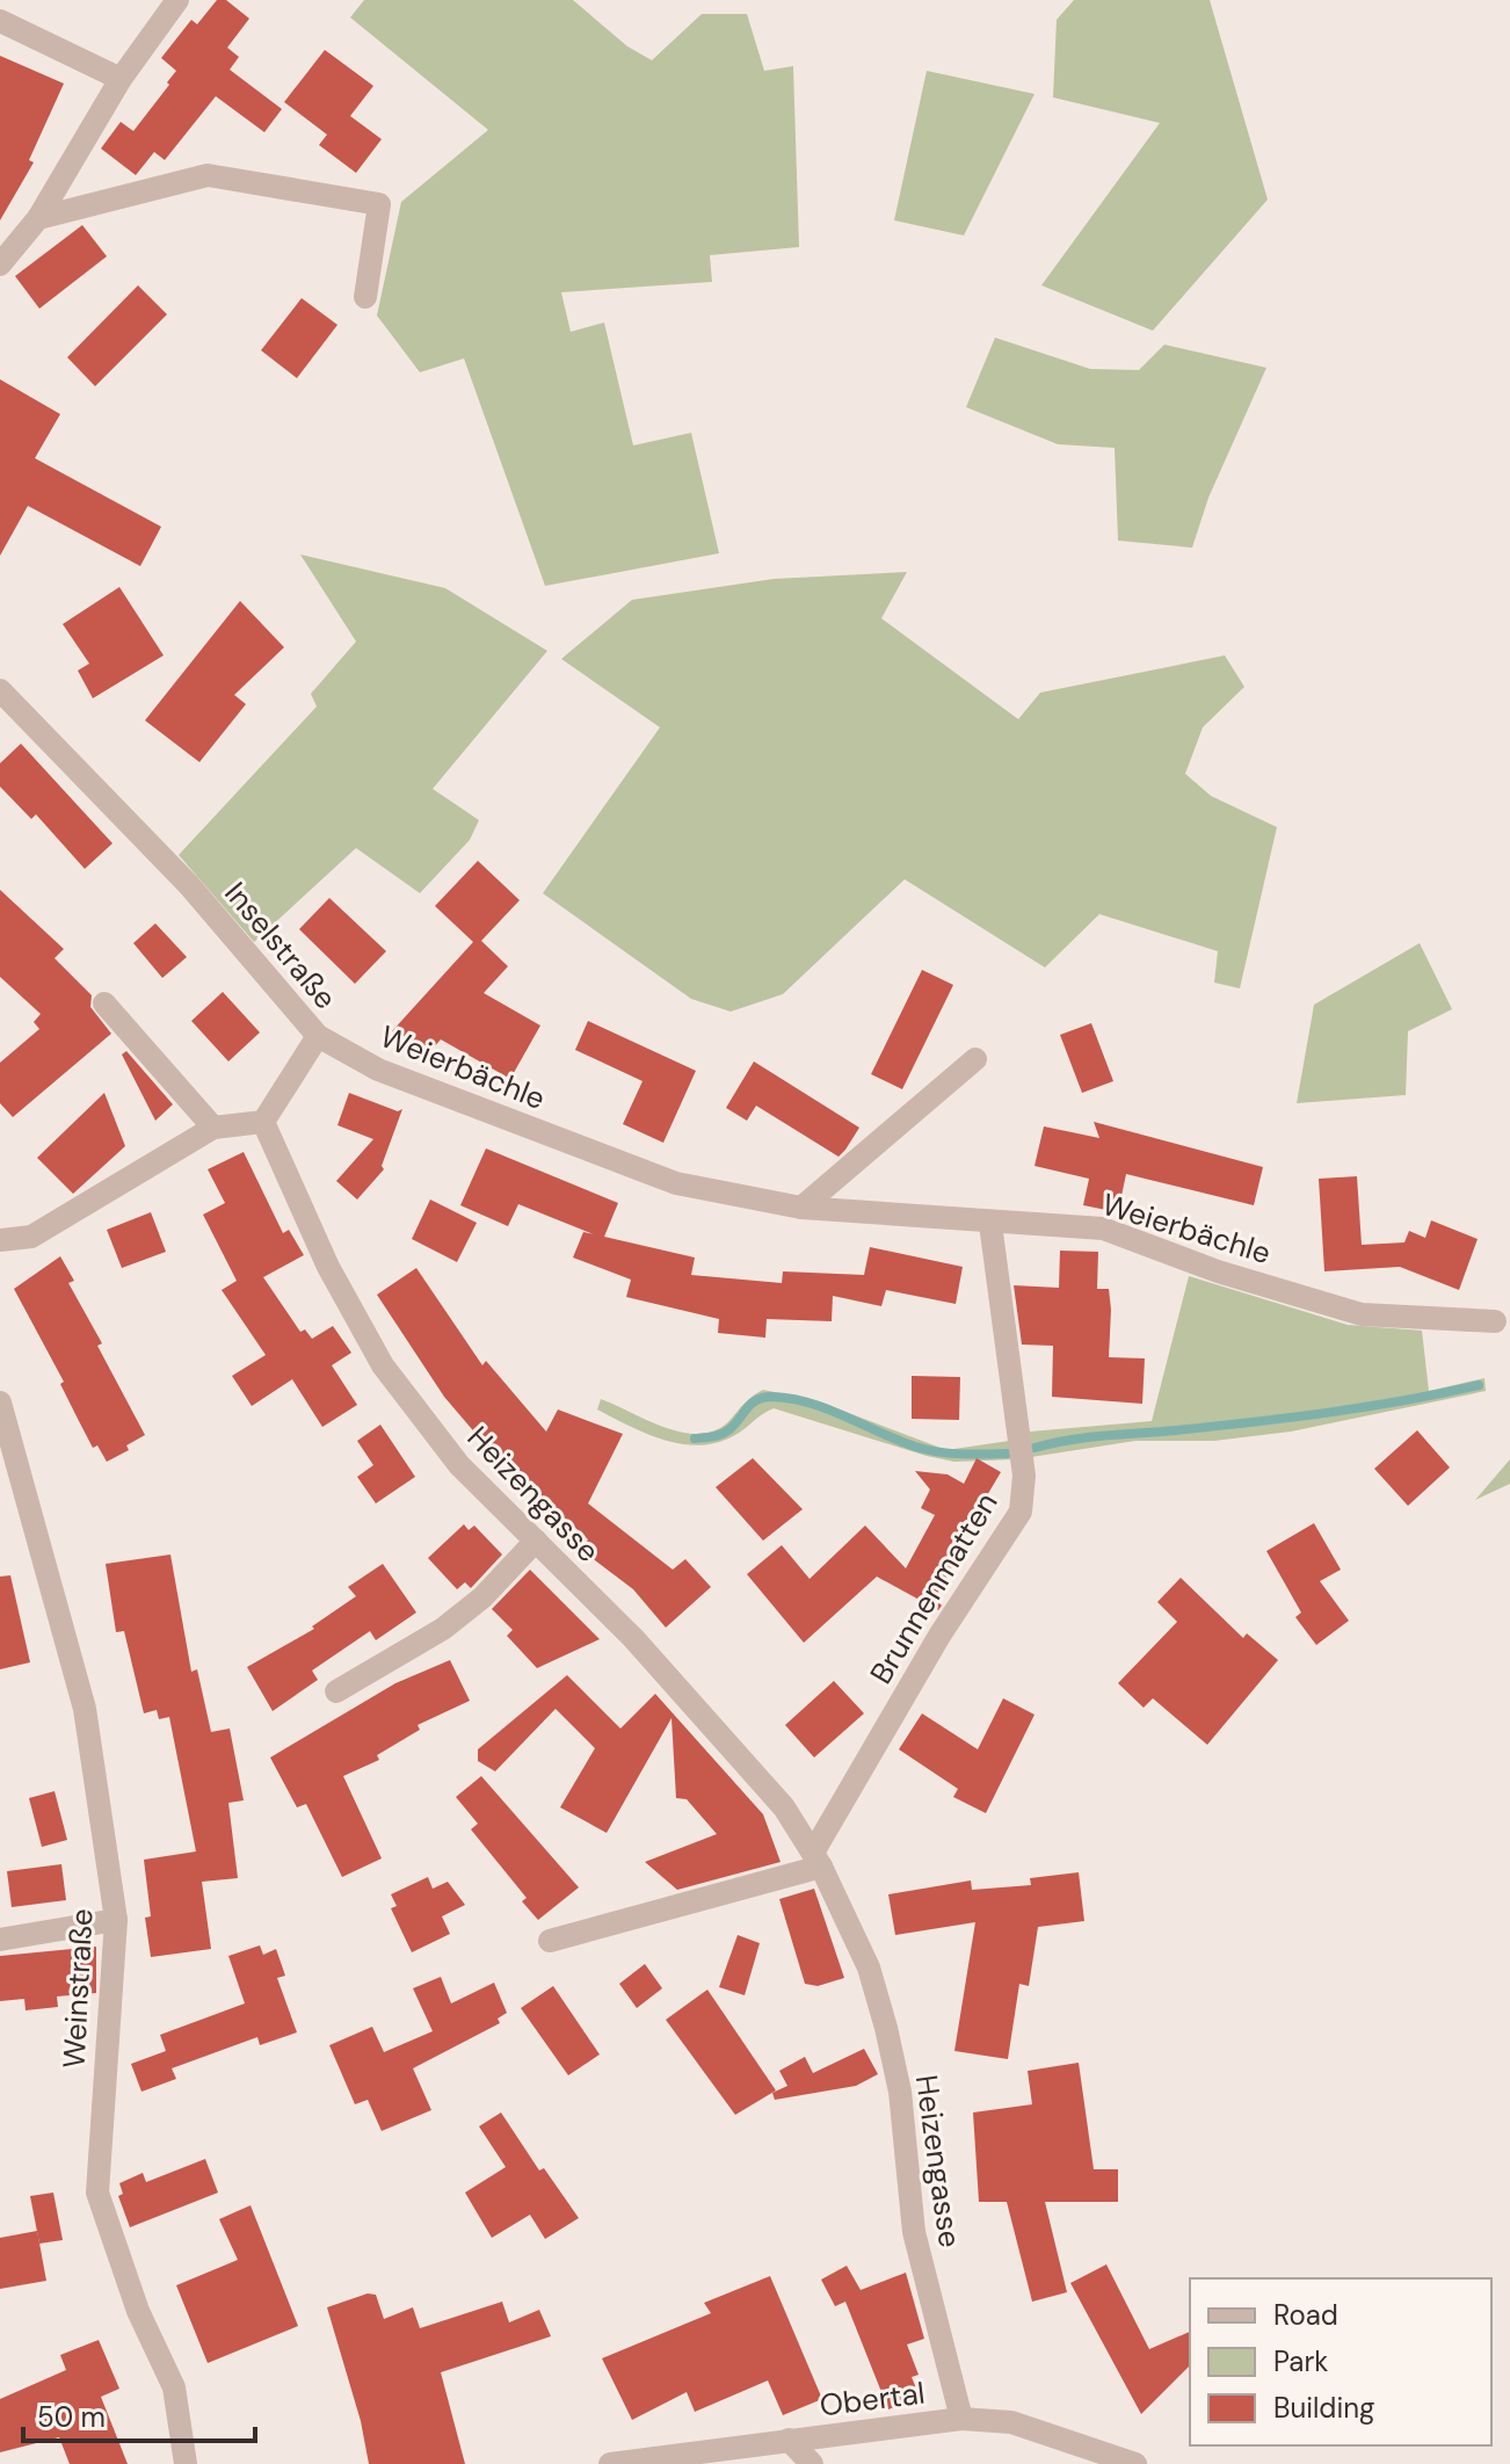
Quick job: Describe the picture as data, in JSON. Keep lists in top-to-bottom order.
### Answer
{
  "streets": {
    "street": [
      "Inselstraße",
      "Weierbächle",
      "Heizengasse",
      "Brunnenmatten",
      "Weinstraße",
      "Obertal"
    ]
  },
  "crossings": [
    ["Inselstraße", "Weierbächle"],
    ["Inselstraße", "Heizengasse"],
    ["Weierbächle", "Brunnenmatten"],
    ["Heizengasse", "Brunnenmatten"],
    ["Heizengasse", "Obertal"]
  ],
  "legend": ["Road", "Park", "Building"],
  "scale_bar": "50 m"
}
